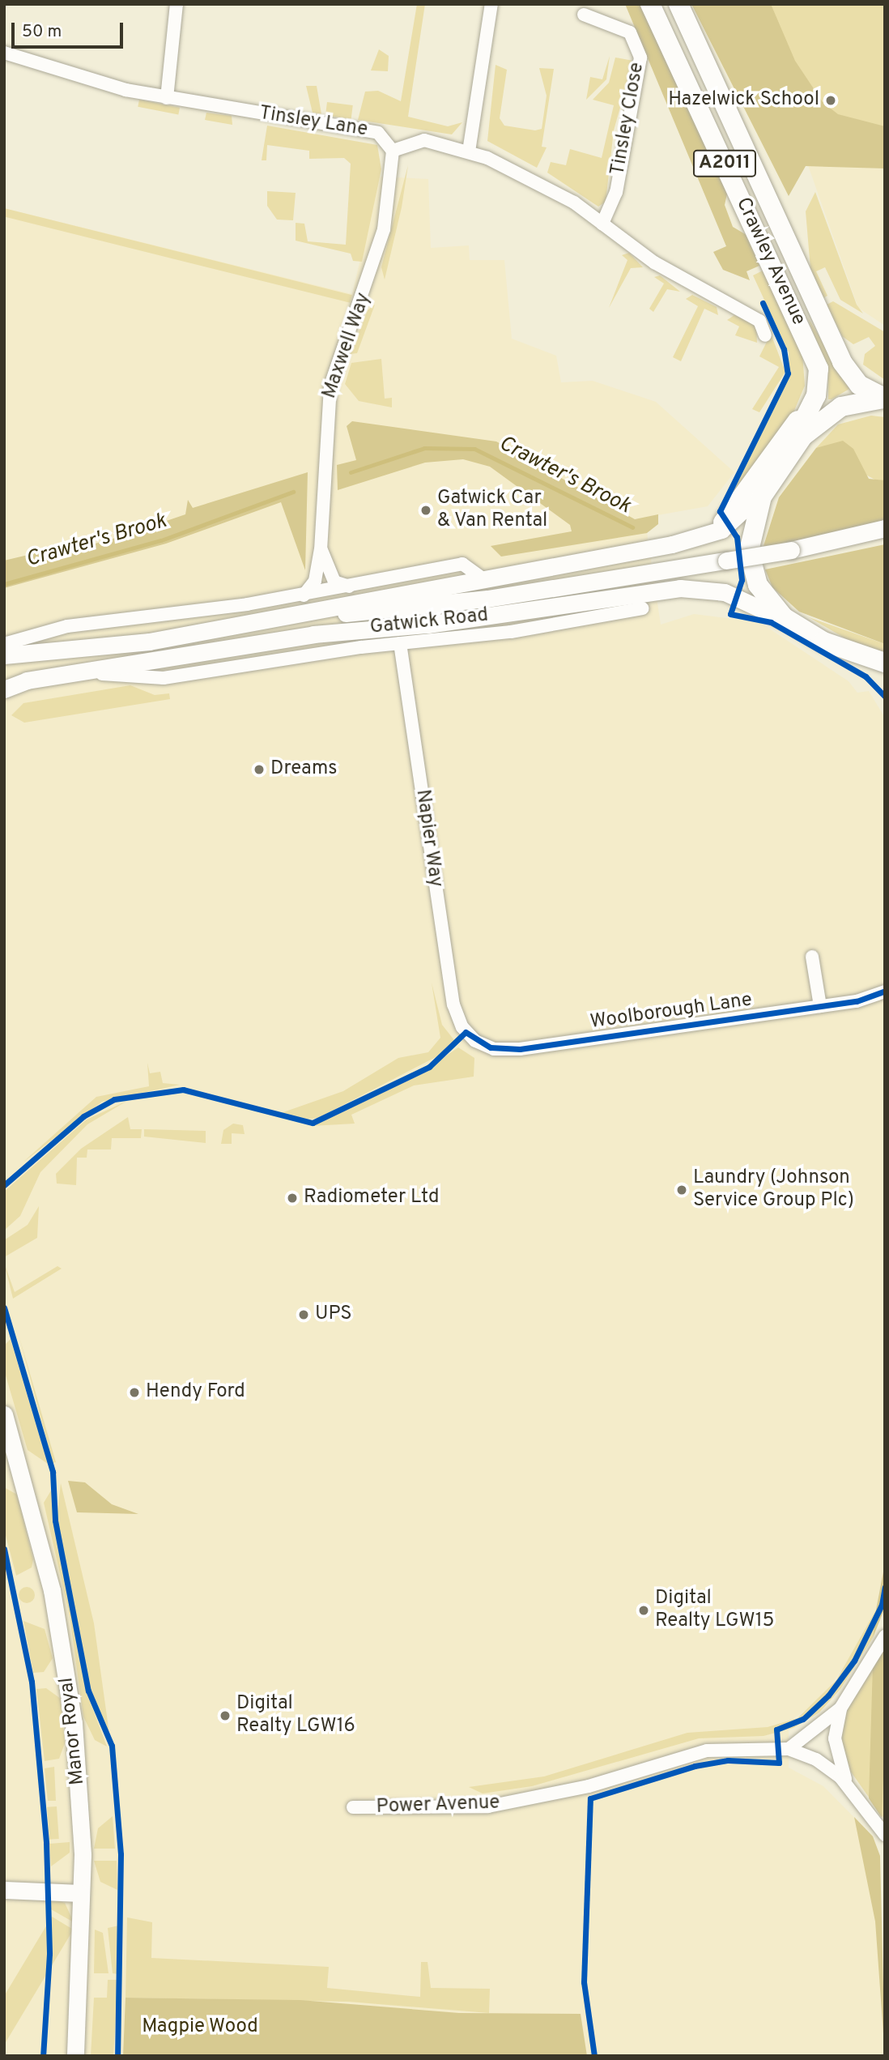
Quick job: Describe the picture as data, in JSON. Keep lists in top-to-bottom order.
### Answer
{
  "streets": {
    "main road": ["A2011", "Crawley Avenue"],
    "street": [
      "Tinsley Close",
      "Tinsley Lane",
      "Maxwell Way",
      "Gatwick Road",
      "Napier Way",
      "Woolborough Lane",
      "Manor Royal",
      "Power Avenue"
    ]
  },
  "crossings": [
    ["Tinsley Close", "Tinsley Lane"],
    ["Tinsley Lane", "Maxwell Way"],
    ["A2011", "Crawley Avenue"],
    ["A2011", "Gatwick Road"],
    ["Maxwell Way", "Gatwick Road"],
    ["Gatwick Road", "Napier Way"],
    ["Napier Way", "Woolborough Lane"]
  ],
  "water": ["Crawter's Brook"],
  "parks": ["Magpie Wood"],
  "places": [
    "Hazelwick School",
    "Gatwick Car & Van Rental",
    "Dreams",
    "Laundry (Johnson Service Group Plc)",
    "Radiometer Ltd",
    "UPS",
    "Hendy Ford",
    "Digital Realty LGW15",
    "Digital Realty LGW16"
  ],
  "scale_bar": "50 m"
}
